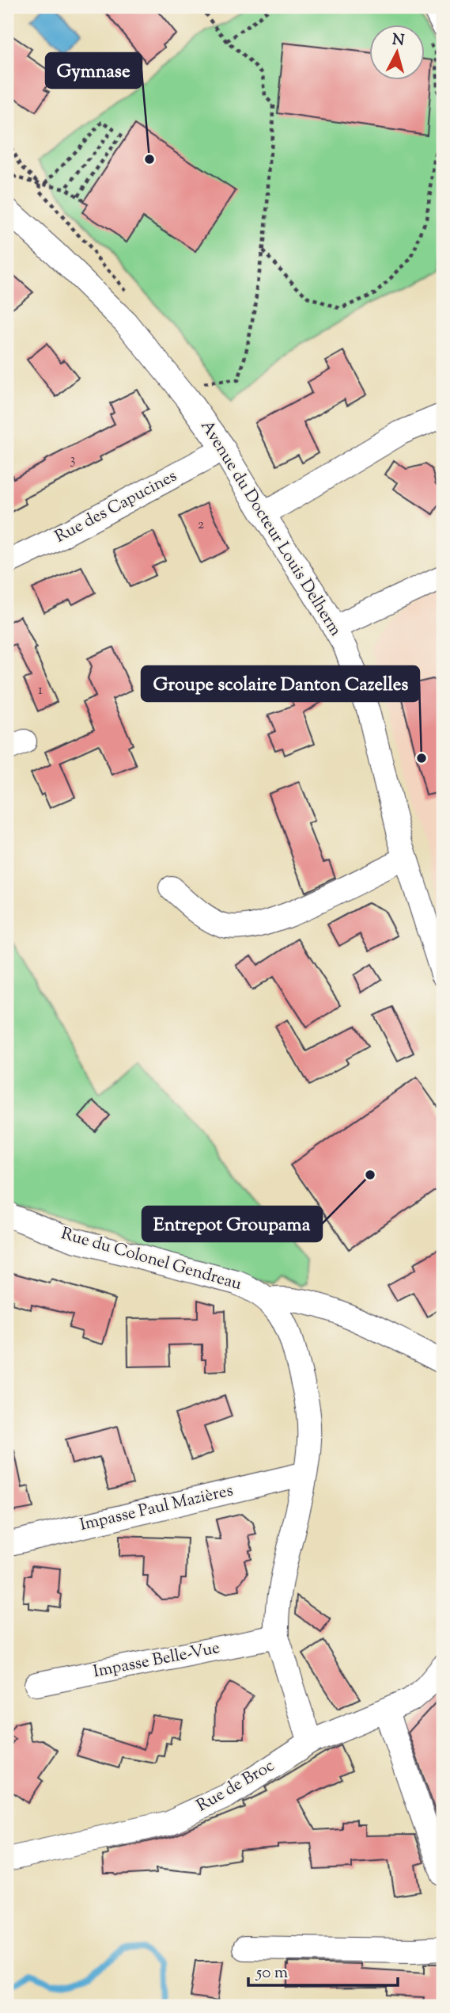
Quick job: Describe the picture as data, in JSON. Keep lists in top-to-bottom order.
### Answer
{
  "streets": {
    "street": [
      "Rue des Capucines",
      "Avenue du Docteur Louis Delherm",
      "Rue du Colonel Gendreau",
      "Impasse Paul Mazières",
      "Impasse Belle-Vue",
      "Rue de Broc"
    ]
  },
  "crossings": [
    ["Rue des Capucines", "Avenue du Docteur Louis Delherm"],
    ["Rue du Colonel Gendreau", "Impasse Paul Mazières"],
    ["Rue du Colonel Gendreau", "Impasse Belle-Vue"],
    ["Rue du Colonel Gendreau", "Rue de Broc"]
  ],
  "places": ["Gymnase", "Groupe scolaire Danton Cazelles", "Entrepot Groupama"],
  "house_numbers": ["3", "2", "1"],
  "scale_bar": "50 m",
  "north": "top"
}
